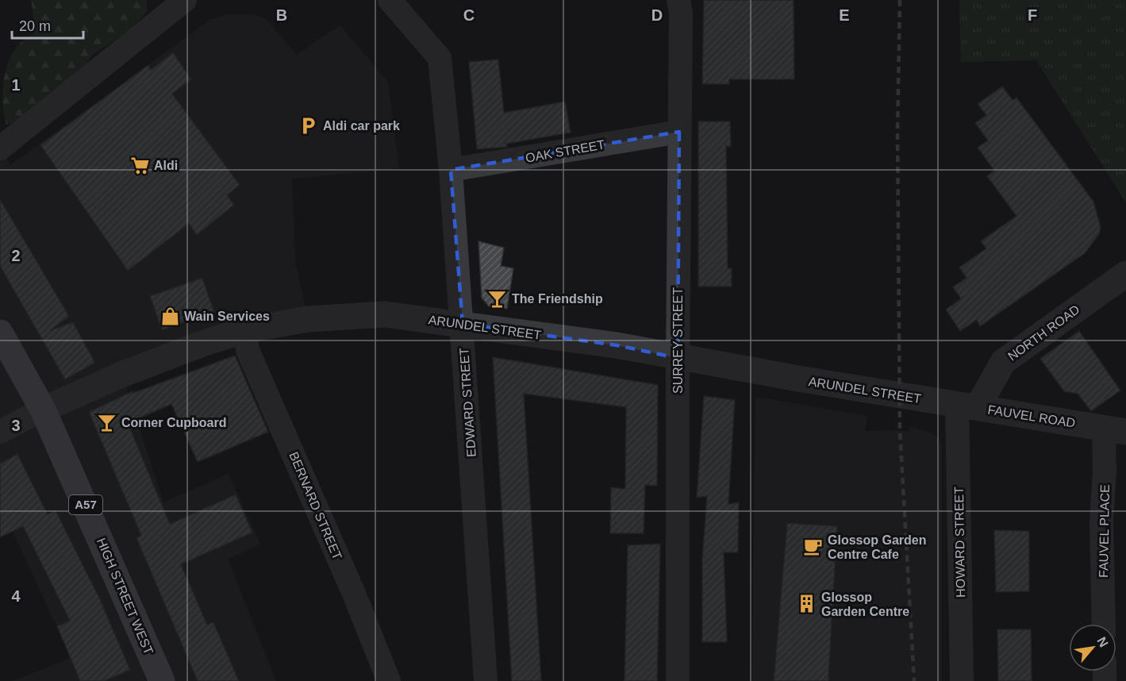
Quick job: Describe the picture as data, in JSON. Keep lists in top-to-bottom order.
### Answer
{
  "streets": {
    "main road": ["A57", "HIGH STREET WEST"],
    "street": [
      "OAK STREET",
      "ARUNDEL STREET",
      "NORTH ROAD",
      "SURREY STREET",
      "EDWARD STREET",
      "FAUVEL ROAD",
      "BERNARD STREET",
      "FAUVEL PLACE",
      "HOWARD STREET"
    ]
  },
  "crossings": [
    ["OAK STREET", "SURREY STREET"],
    ["OAK STREET", "EDWARD STREET"],
    ["ARUNDEL STREET", "NORTH ROAD"],
    ["ARUNDEL STREET", "SURREY STREET"],
    ["ARUNDEL STREET", "EDWARD STREET"],
    ["ARUNDEL STREET", "FAUVEL ROAD"],
    ["ARUNDEL STREET", "BERNARD STREET"],
    ["ARUNDEL STREET", "HOWARD STREET"],
    ["ARUNDEL STREET", "HIGH STREET WEST"],
    ["NORTH ROAD", "FAUVEL ROAD"],
    ["NORTH ROAD", "HOWARD STREET"],
    ["FAUVEL ROAD", "FAUVEL PLACE"],
    ["FAUVEL ROAD", "HOWARD STREET"]
  ],
  "places": {
    "parking": ["Aldi car park"],
    "supermarket": ["Aldi"],
    "bar": ["The Friendship", "Corner Cupboard"],
    "shop": ["Wain Services"],
    "cafe": ["Glossop Garden Centre Cafe"],
    "building": ["Glossop Garden Centre"]
  },
  "scale_bar": "20 m",
  "north": "top right",
  "grid": {
    "columns": [
      "B",
      "C",
      "D",
      "E",
      "F"
    ],
    "rows": [
      "1",
      "2",
      "3",
      "4"
    ]
  }
}
